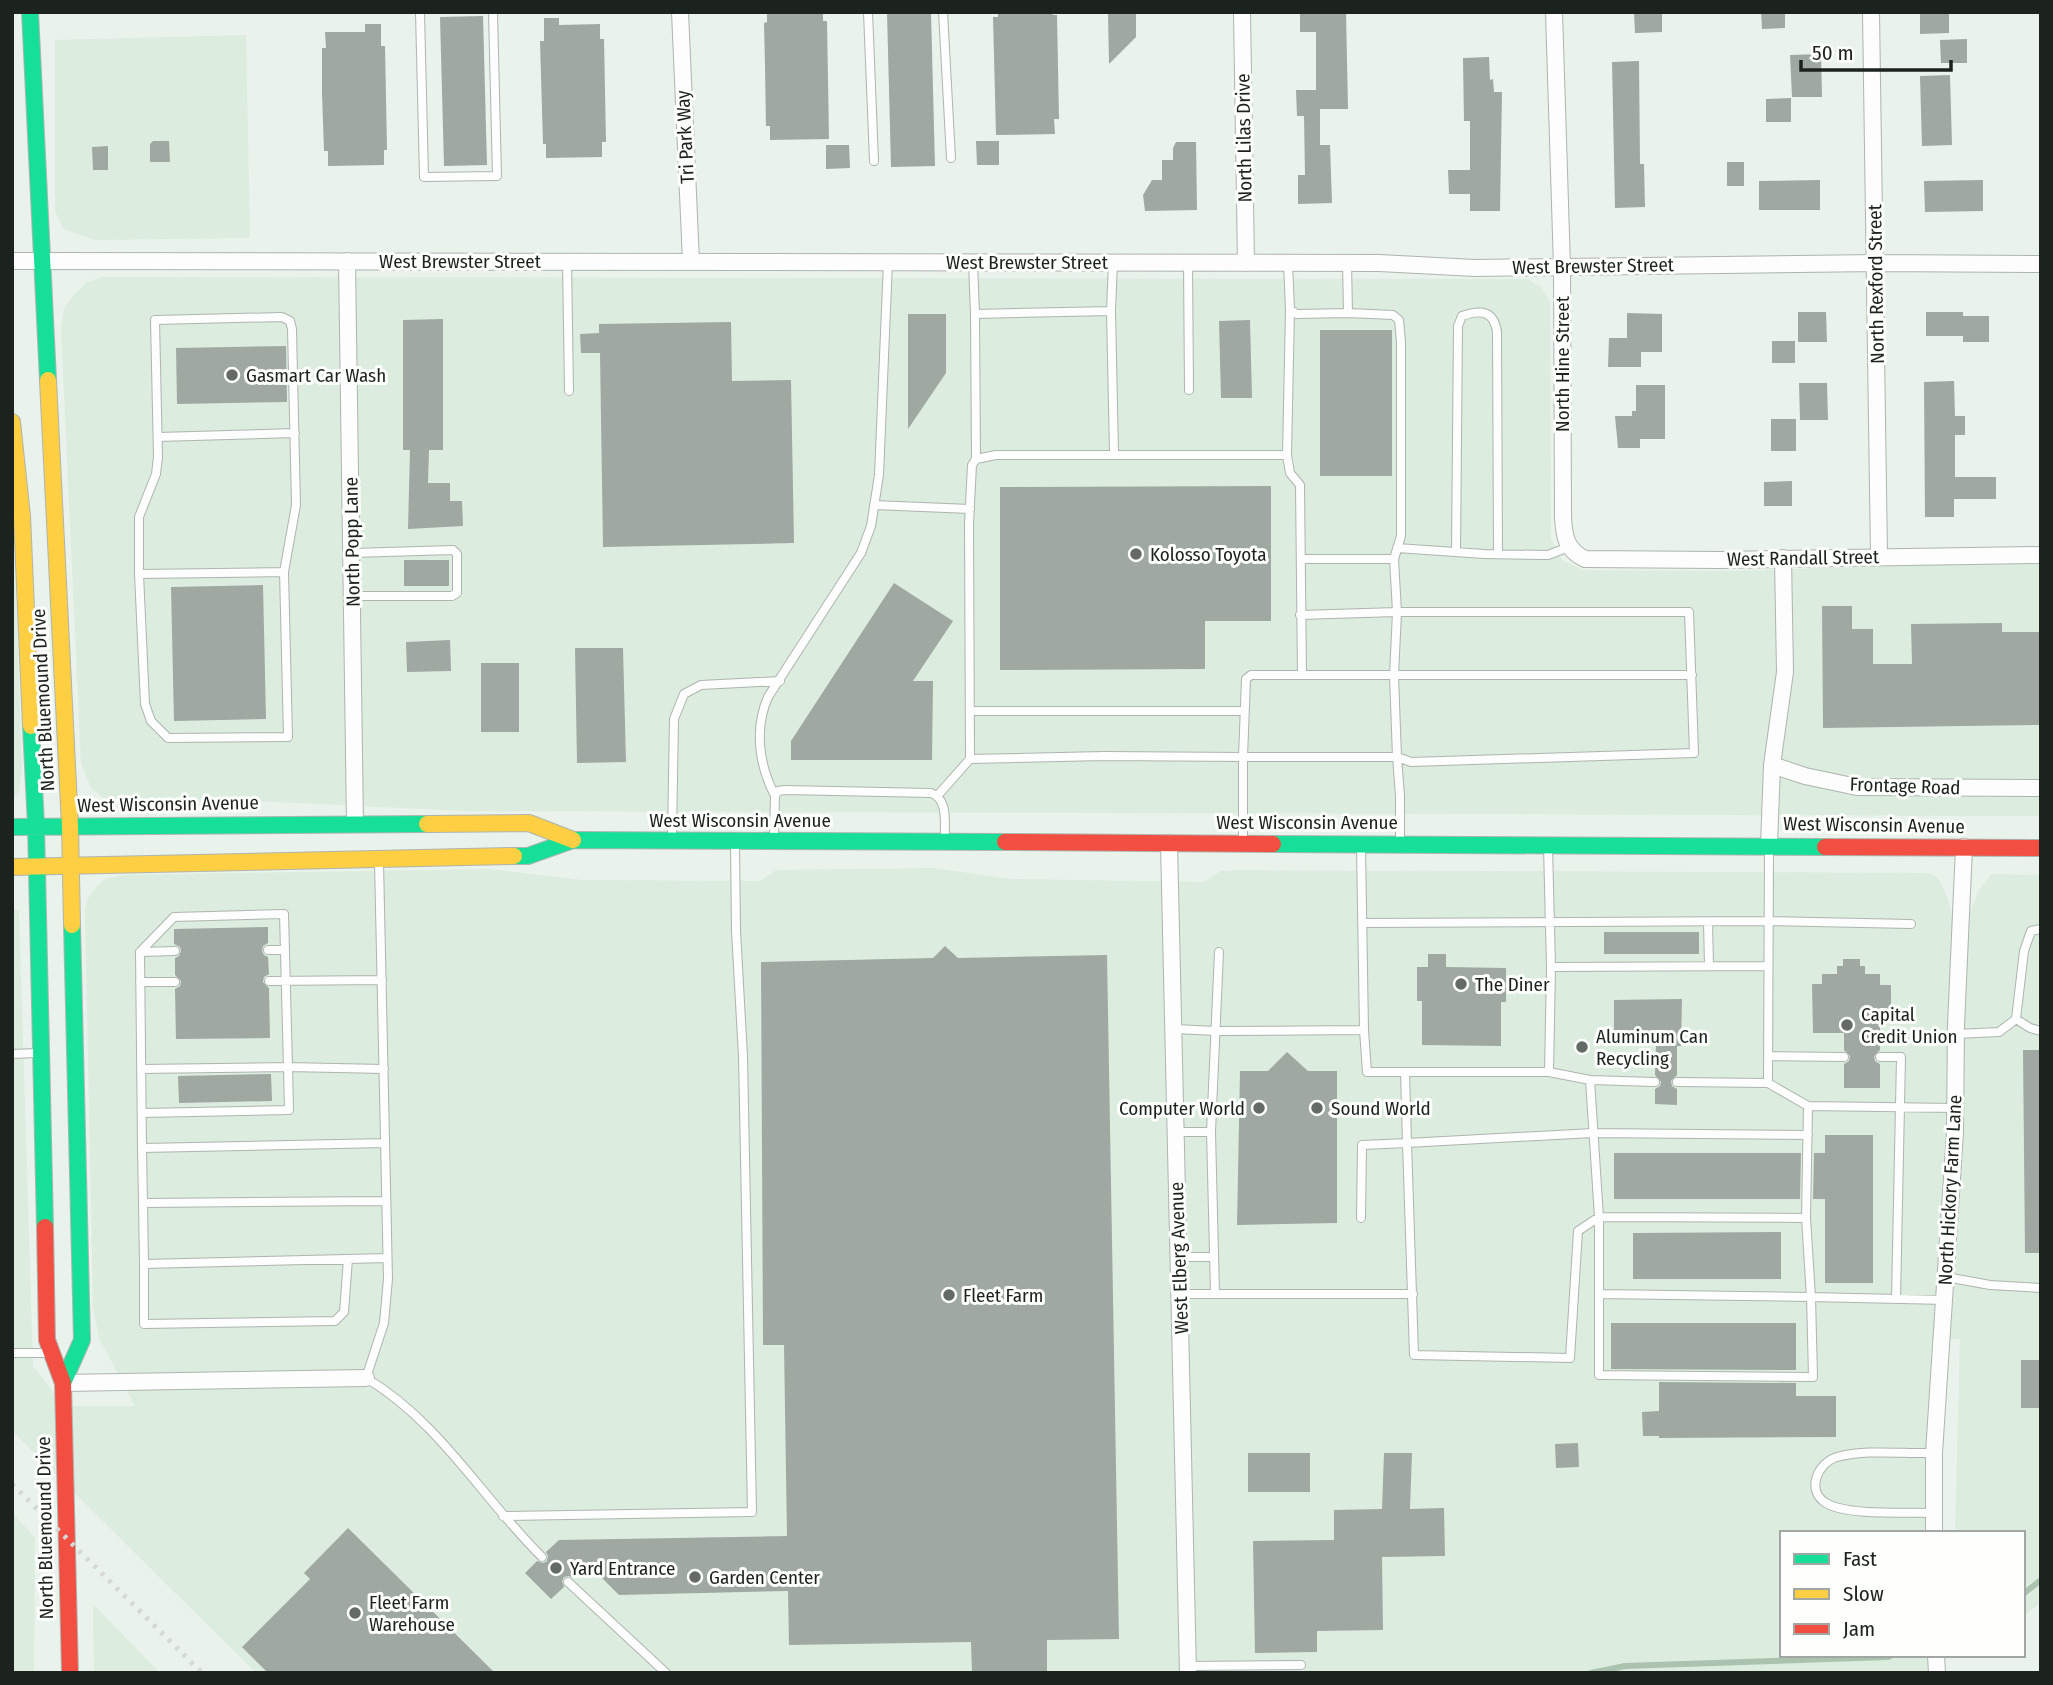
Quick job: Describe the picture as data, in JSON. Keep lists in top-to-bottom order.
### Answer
{
  "streets": {
    "main road": ["North Bluemound Drive", "West Wisconsin Avenue"],
    "street": [
      "Tri Park Way",
      "North Lilas Drive",
      "West Brewster Street",
      "North Rexford Street",
      "North Hine Street",
      "North Popp Lane",
      "West Randall Street",
      "Frontage Road",
      "North Hickory Farm Lane",
      "West Elberg Avenue"
    ]
  },
  "crossings": [
    ["Tri Park Way", "West Brewster Street"],
    ["North Lilas Drive", "West Brewster Street"],
    ["West Brewster Street", "North Rexford Street"],
    ["West Brewster Street", "North Hine Street"],
    ["West Brewster Street", "North Popp Lane"],
    ["West Brewster Street", "North Bluemound Drive"],
    ["North Rexford Street", "West Randall Street"],
    ["North Hine Street", "West Randall Street"],
    ["North Popp Lane", "West Wisconsin Avenue"],
    ["North Bluemound Drive", "West Wisconsin Avenue"],
    ["West Wisconsin Avenue", "North Hickory Farm Lane"],
    ["West Wisconsin Avenue", "West Elberg Avenue"]
  ],
  "places": [
    "Gasmart Car Wash",
    "Kolosso Toyota",
    "The Diner",
    "Capital Credit Union",
    "Aluminum Can Recycling",
    "Computer World",
    "Sound World",
    "Fleet Farm",
    "Yard Entrance",
    "Garden Center",
    "Fleet Farm Warehouse"
  ],
  "legend": ["Fast", "Slow", "Jam"],
  "scale_bar": "50 m"
}
